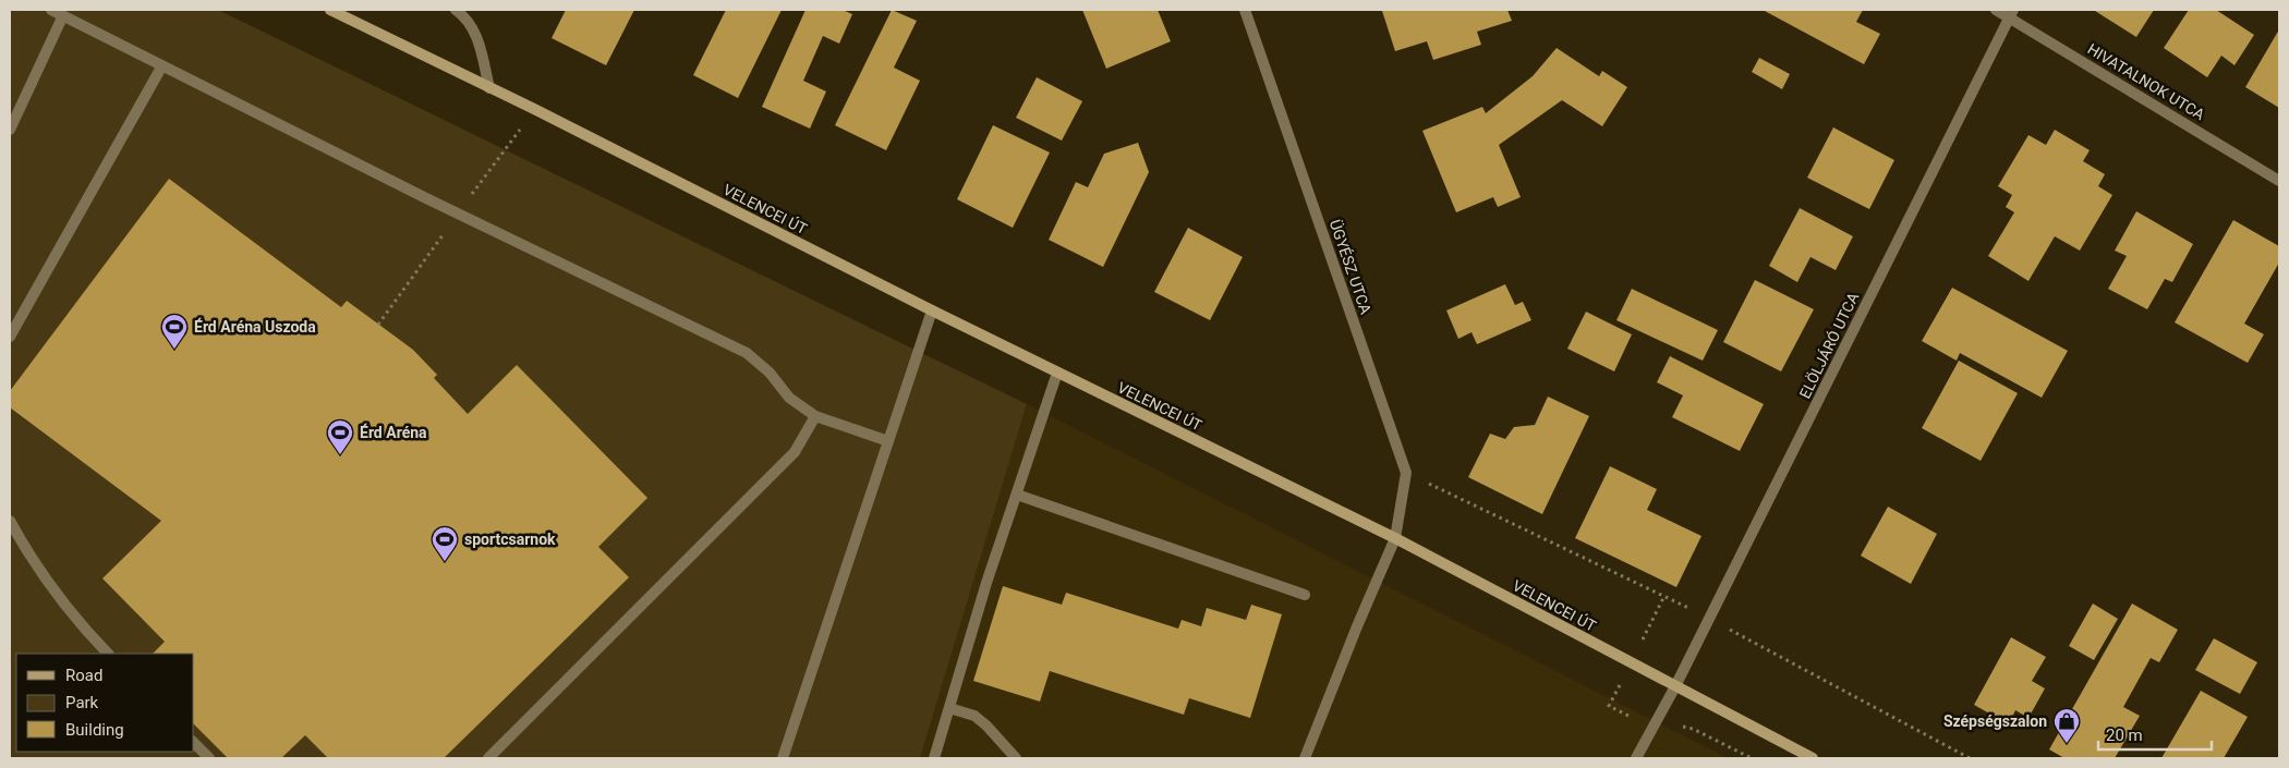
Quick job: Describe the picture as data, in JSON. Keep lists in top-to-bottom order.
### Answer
{
  "streets": {
    "main road": ["VELENCEI ÚT"],
    "street": ["HIVATALNOK UTCA", "ÜGYÉSZ UTCA", "ELÖLJÁRÓ UTCA"]
  },
  "crossings": [
    ["HIVATALNOK UTCA", "ELÖLJÁRÓ UTCA"],
    ["VELENCEI ÚT", "ÜGYÉSZ UTCA"],
    ["VELENCEI ÚT", "ELÖLJÁRÓ UTCA"]
  ],
  "places": {
    "sports": ["Érd Aréna Uszoda", "Érd Aréna", "sportcsarnok"],
    "shop": ["Szépségszalon"]
  },
  "legend": ["Road", "Park", "Building"],
  "scale_bar": "20 m"
}
